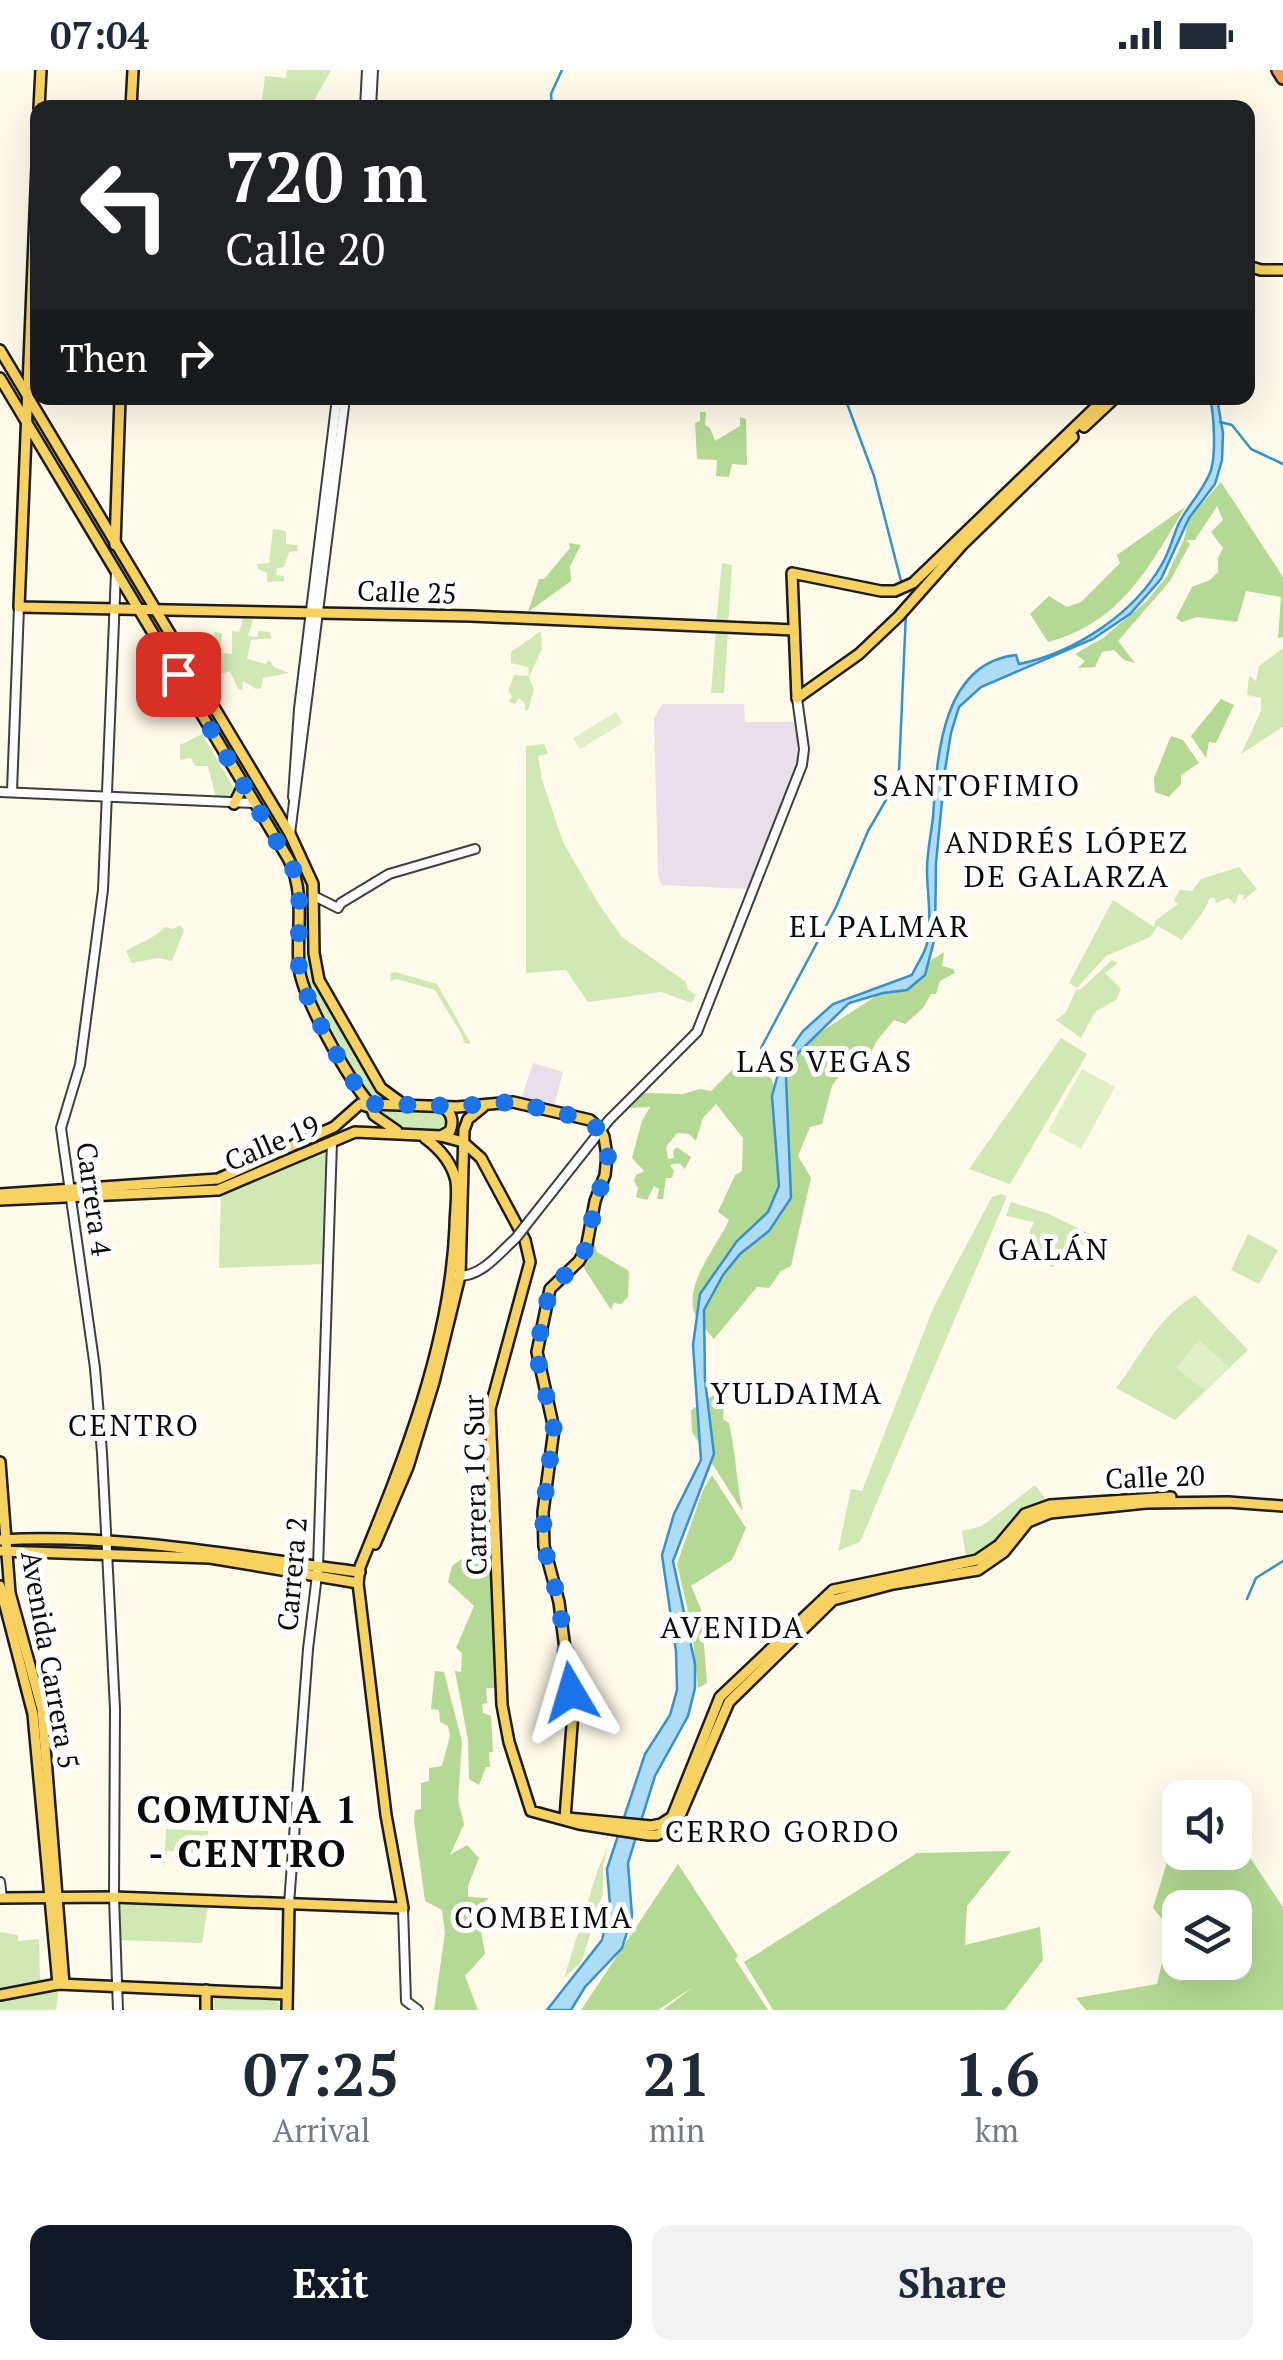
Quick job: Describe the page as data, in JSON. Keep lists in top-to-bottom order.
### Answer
{
  "streets": {
    "main road": [
      "Calle 25",
      "Calle 19",
      "Carrera 4",
      "Calle 20",
      "Carrera 1C Sur",
      "Carrera 2",
      "Avenida Carrera 5"
    ]
  },
  "crossings": [
    ["Calle 25", "Carrera 4"],
    ["Calle 19", "Carrera 4"],
    ["Calle 19", "Carrera 1C Sur"],
    ["Calle 19", "Carrera 2"]
  ],
  "districts": [
    "SANTOFIMIO",
    "ANDRÉS LÓPEZ DE GALARZA",
    "EL PALMAR",
    "LAS VEGAS",
    "GALÁN",
    "YULDAIMA",
    "CENTRO",
    "AVENIDA",
    "COMUNA 1 - CENTRO",
    "CERRO GORDO",
    "COMBEIMA"
  ],
  "page": {
    "status": "07:04",
    "turn": ["720 m", "Calle 20"],
    "then": "Then",
    "eta": [
      "07:25",
      "Arrival",
      "21",
      "min",
      "1.6",
      "km"
    ],
    "buttons": ["Exit", "Share"]
  }
}
